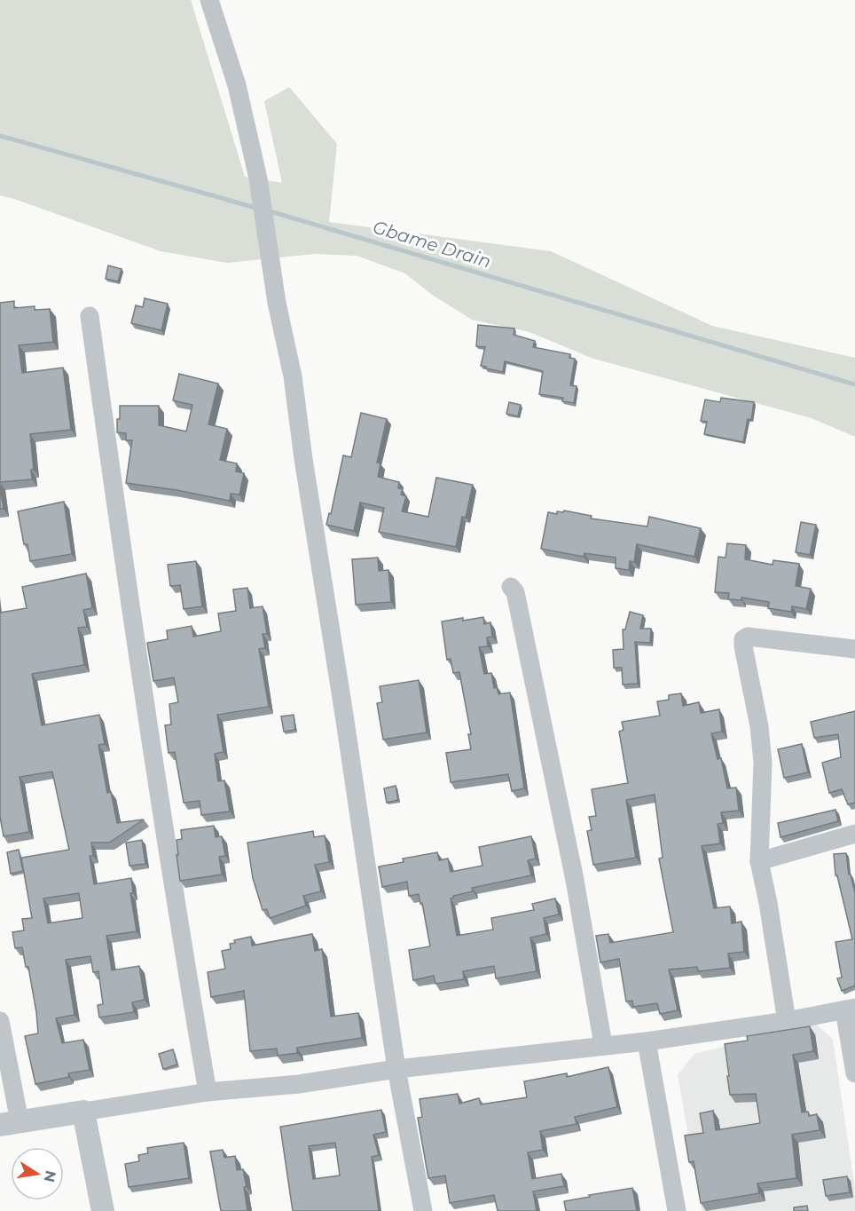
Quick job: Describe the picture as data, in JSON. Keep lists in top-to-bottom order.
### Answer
{
  "water": ["Gbame Drain"],
  "north": "right"
}
